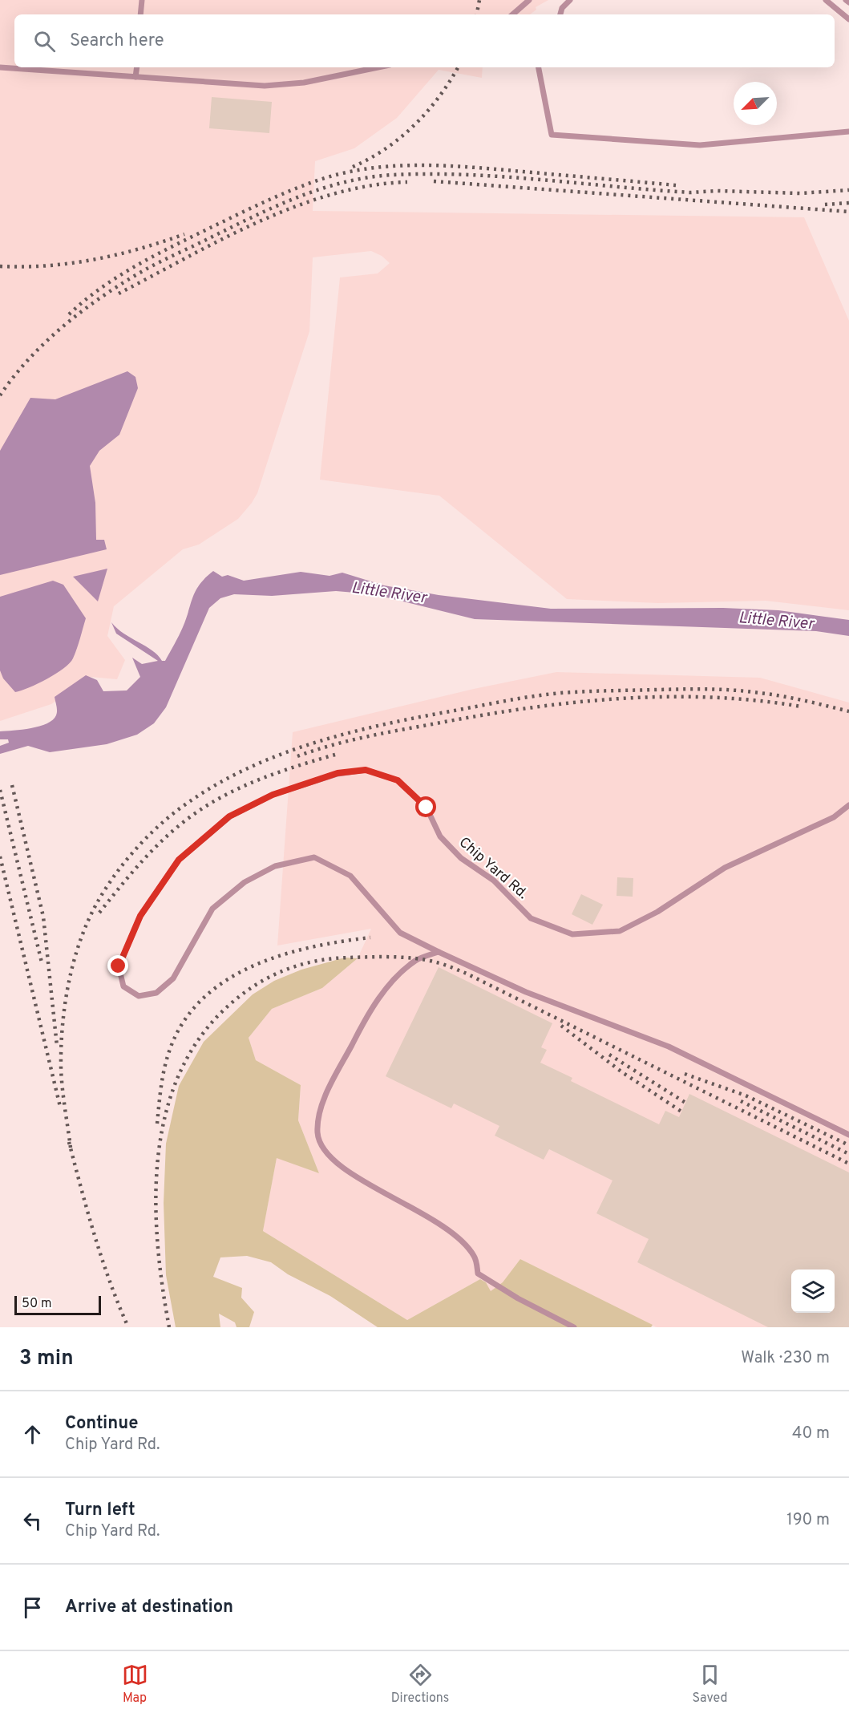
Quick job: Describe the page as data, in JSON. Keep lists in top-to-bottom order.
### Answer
{
  "streets": {
    "lane": ["Chip Yard Rd."]
  },
  "water": ["Little River"],
  "scale_bar": "50 m",
  "north": "bottom left",
  "page": {
    "search": "Search here",
    "scale": "50 m",
    "heading": ["3 min", "Walk · 230 m"],
    "list": [
      ["Continue", "Chip Yard Rd.", "40 m"],
      ["Turn left", "Chip Yard Rd.", "190 m"],
      "Arrive at destination"
    ],
    "nav": ["Map", "Directions", "Saved"]
  }
}
